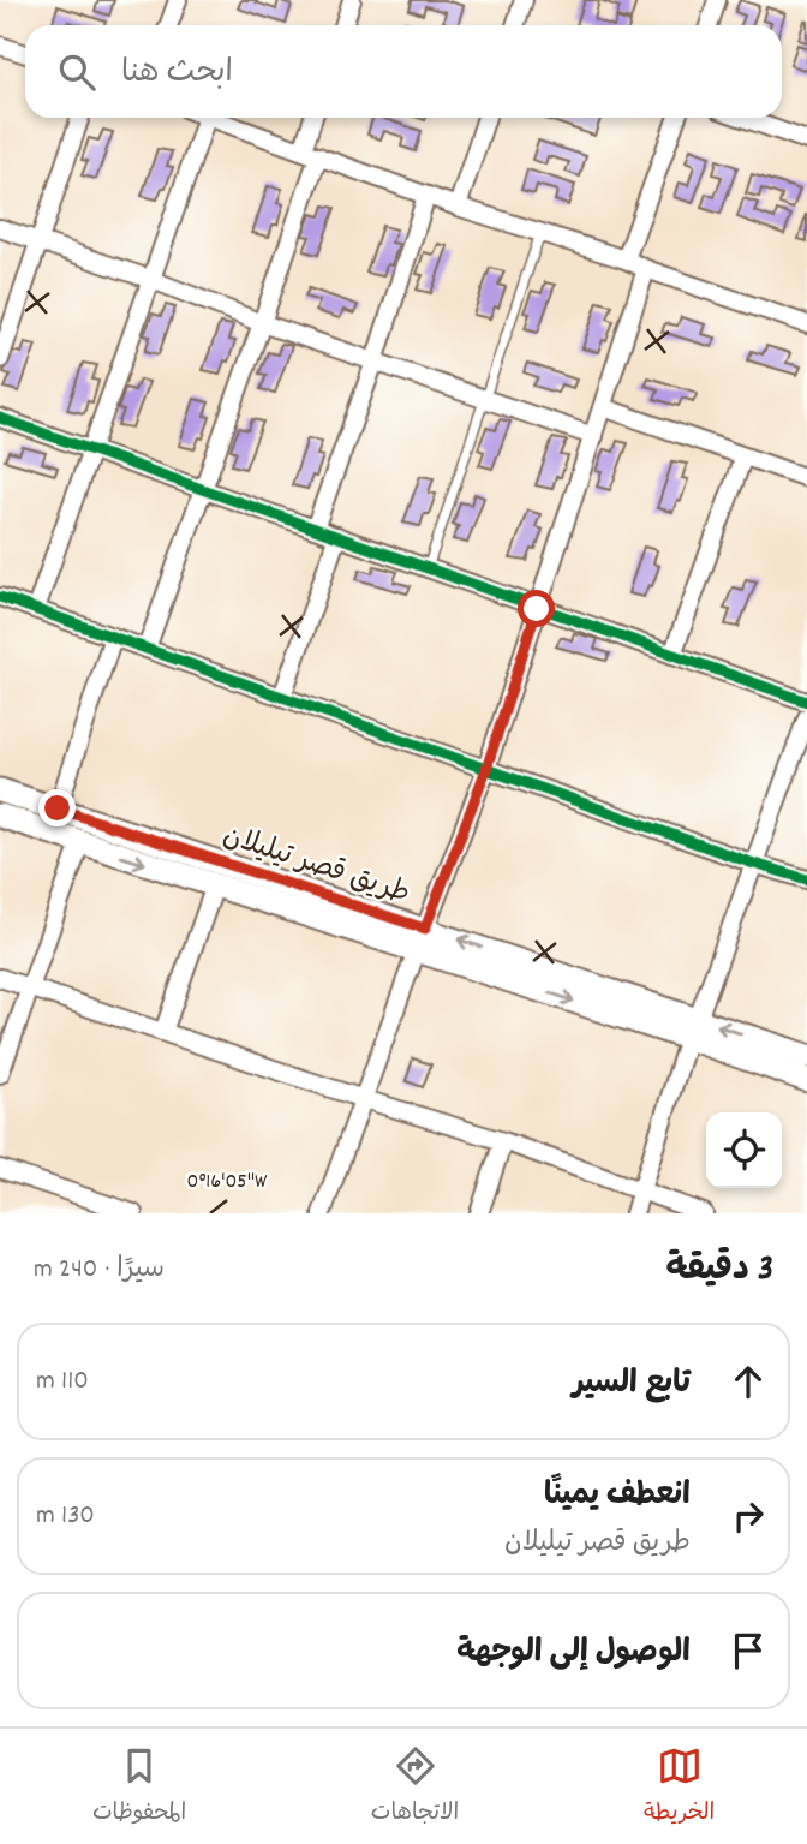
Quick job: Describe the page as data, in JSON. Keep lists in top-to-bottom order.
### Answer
{
  "streets": {
    "main road": ["طريق قصر تيليلان"]
  },
  "page": {
    "search": "ابحث هنا",
    "heading": ["3 دقيقة", "سيرًا · 240 m"],
    "list": [
      ["تابع السير", "110 m"],
      ["انعطف يمينًا", "طريق قصر تيليلان", "130 m"],
      "الوصول إلى الوجهة"
    ],
    "nav": ["الخريطة", "الاتجاهات", "المحفوظات"]
  },
  "coordinates": ["0°16'05\"W"]
}
